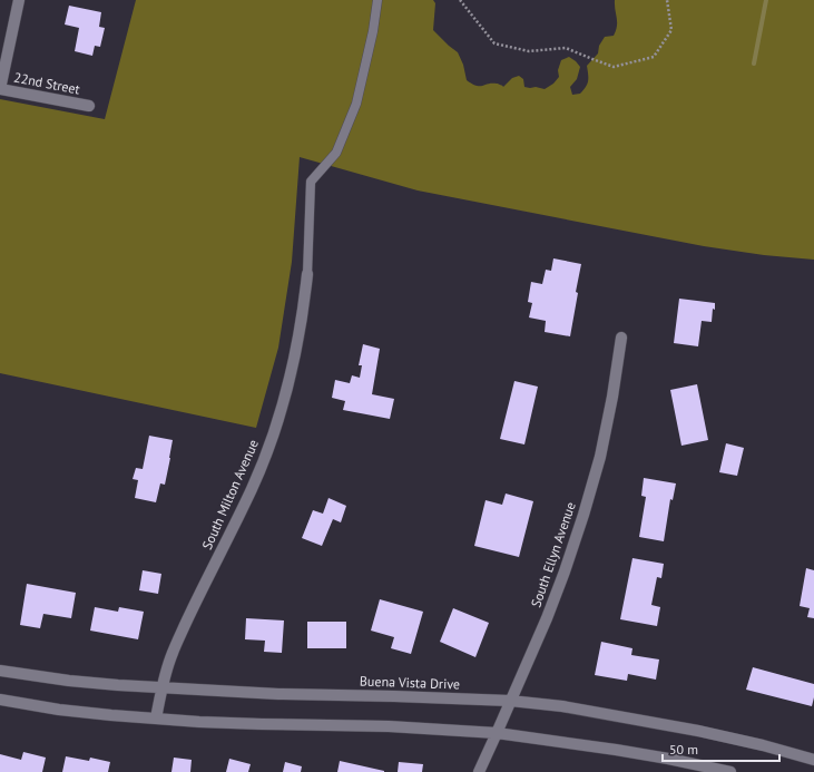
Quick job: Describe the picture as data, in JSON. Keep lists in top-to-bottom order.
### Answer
{
  "streets": {
    "street": [
      "22nd Street",
      "South Milton Avenue",
      "South Ellyn Avenue",
      "Buena Vista Drive"
    ]
  },
  "crossings": [
    ["South Milton Avenue", "Buena Vista Drive"],
    ["South Ellyn Avenue", "Buena Vista Drive"]
  ],
  "scale_bar": "50 m"
}
